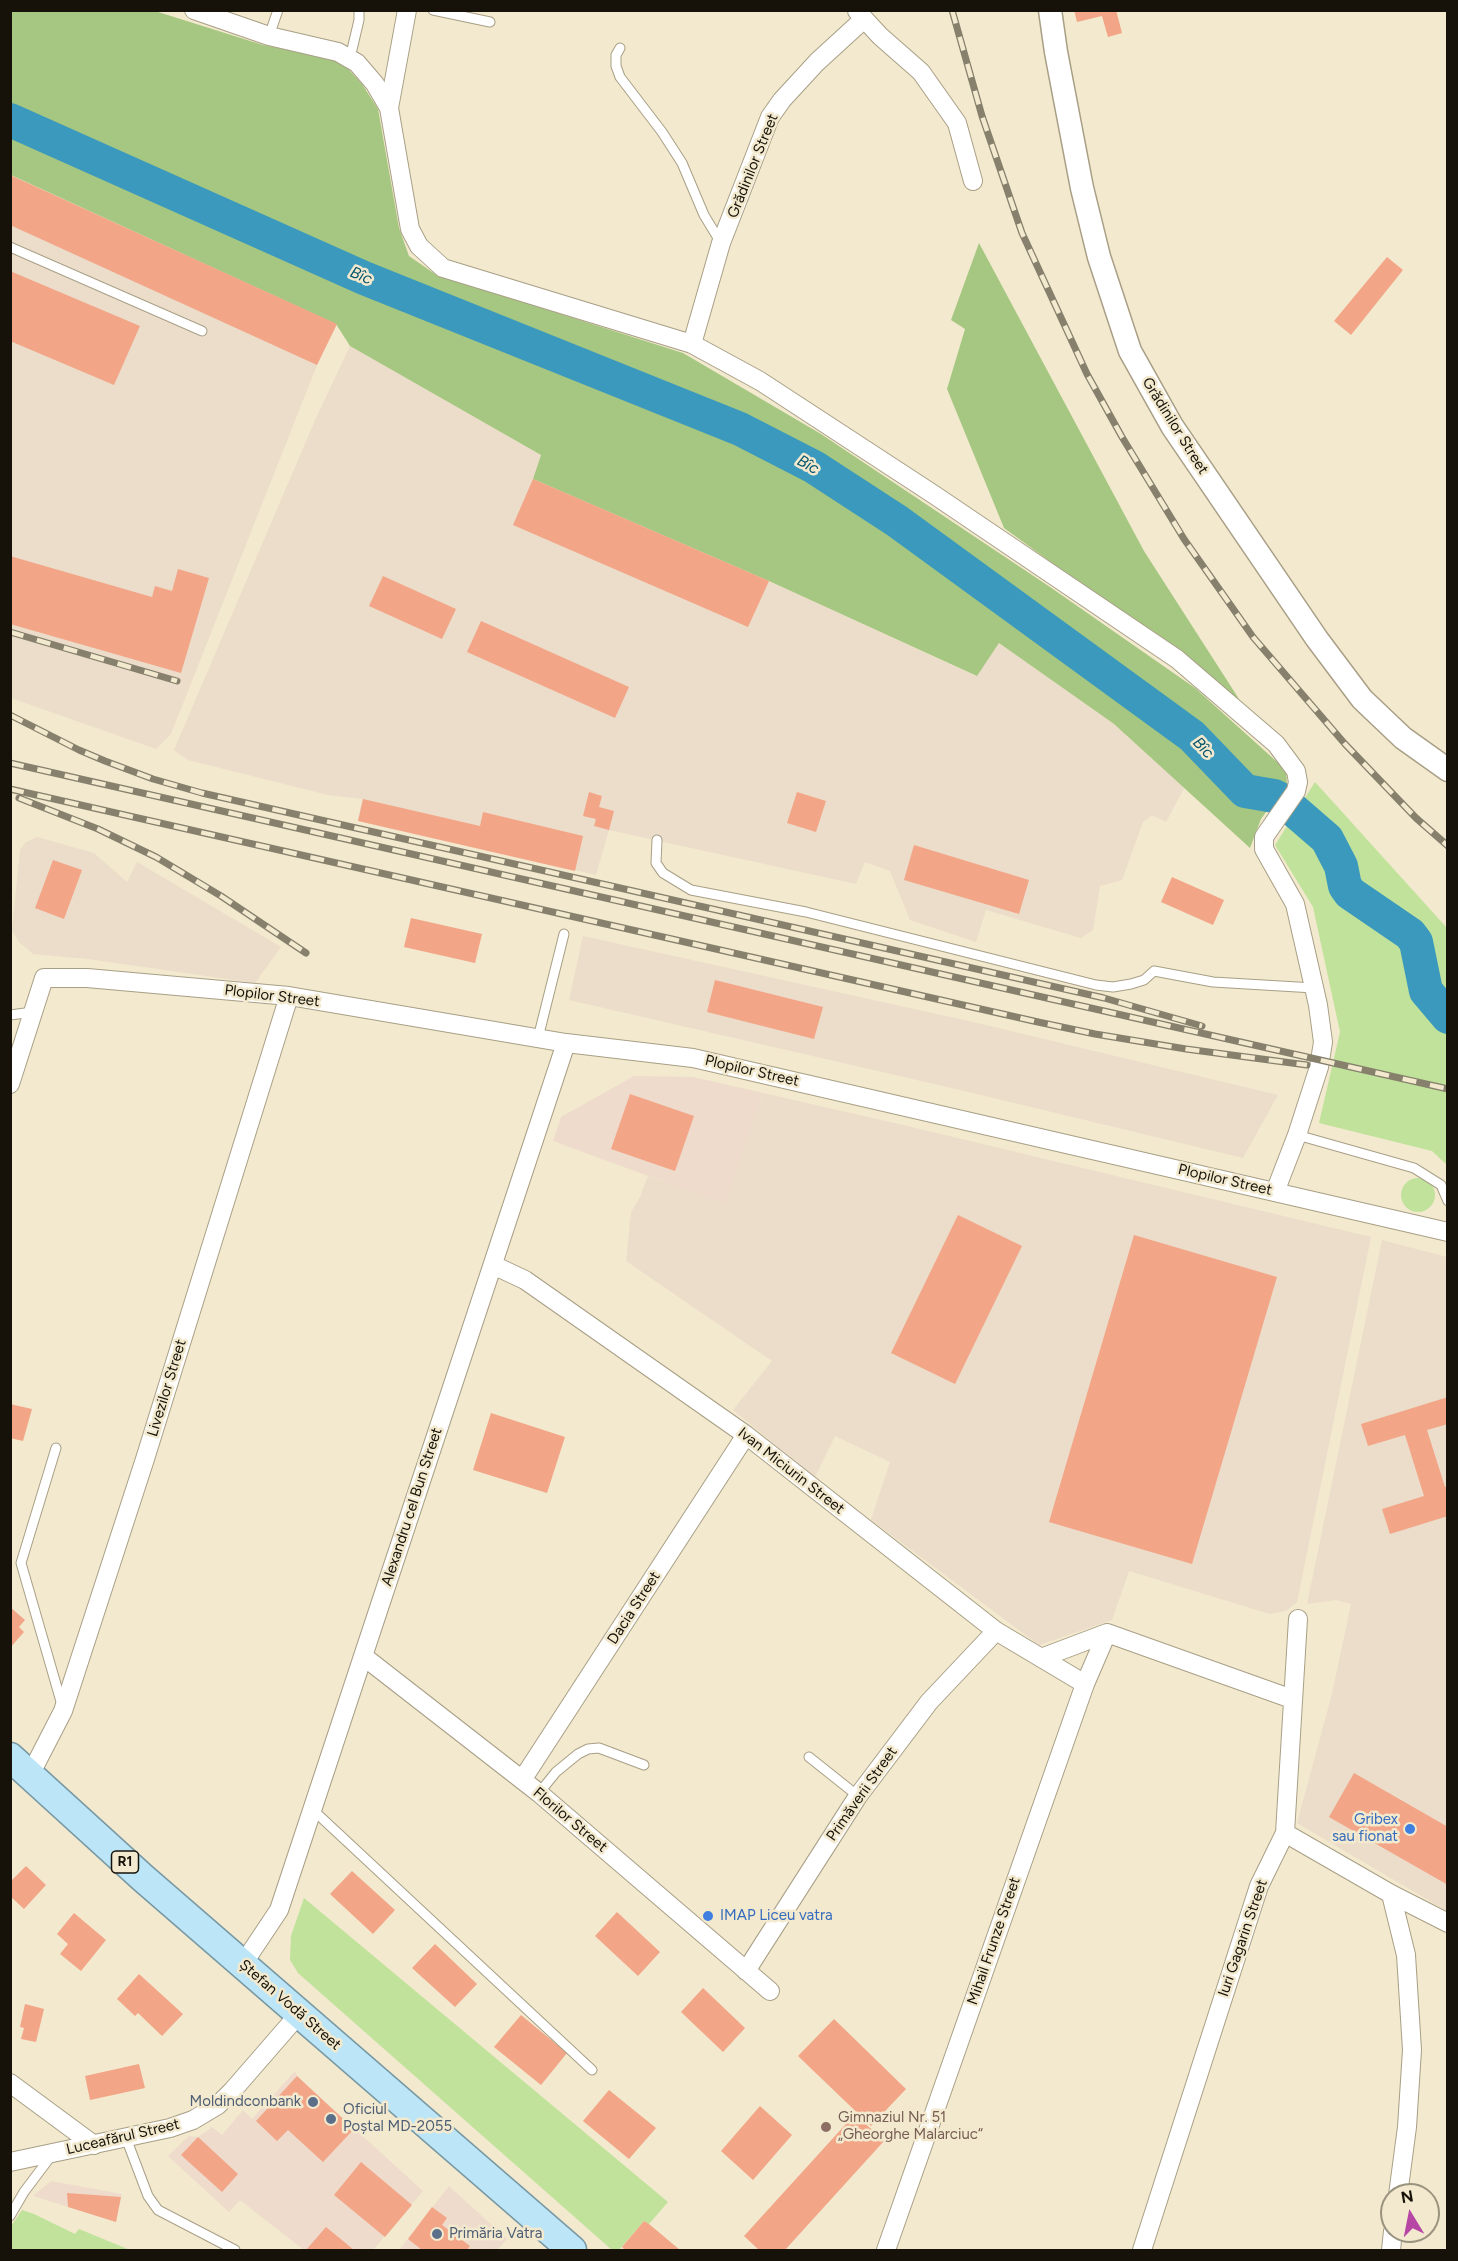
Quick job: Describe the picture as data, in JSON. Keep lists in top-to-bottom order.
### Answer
{
  "streets": {
    "highway": ["R1", "Ștefan Vodă Street"],
    "street": [
      "Grădinilor Street",
      "Plopilor Street",
      "Livezilor Street",
      "Ivan Miciurin Street",
      "Alexandru cel Bun Street",
      "Dacia Street",
      "Primăverii Street",
      "Florilor Street",
      "Iuri Gagarin Street",
      "Mihail Frunze Street",
      "Luceafărul Street"
    ]
  },
  "crossings": [
    ["Plopilor Street", "Livezilor Street"],
    ["Plopilor Street", "Alexandru cel Bun Street"],
    ["Livezilor Street", "Ștefan Vodă Street"],
    ["Ivan Miciurin Street", "Alexandru cel Bun Street"],
    ["Ivan Miciurin Street", "Dacia Street"],
    ["Ivan Miciurin Street", "Primăverii Street"],
    ["Ivan Miciurin Street", "Mihail Frunze Street"],
    ["Alexandru cel Bun Street", "Florilor Street"],
    ["Alexandru cel Bun Street", "Ștefan Vodă Street"],
    ["Dacia Street", "Florilor Street"],
    ["Primăverii Street", "Florilor Street"],
    ["Ștefan Vodă Street", "Luceafărul Street"]
  ],
  "water": ["Bîc"],
  "places": [
    "Gribex sau fionat",
    "IMAP Liceu vatra",
    "Moldindconbank",
    "Oficiul Poștal MD-2055",
    "Gimnaziul Nr. 51 „Gheorghe Malarciuc“",
    "Primăria Vatra"
  ],
  "north": "top"
}
